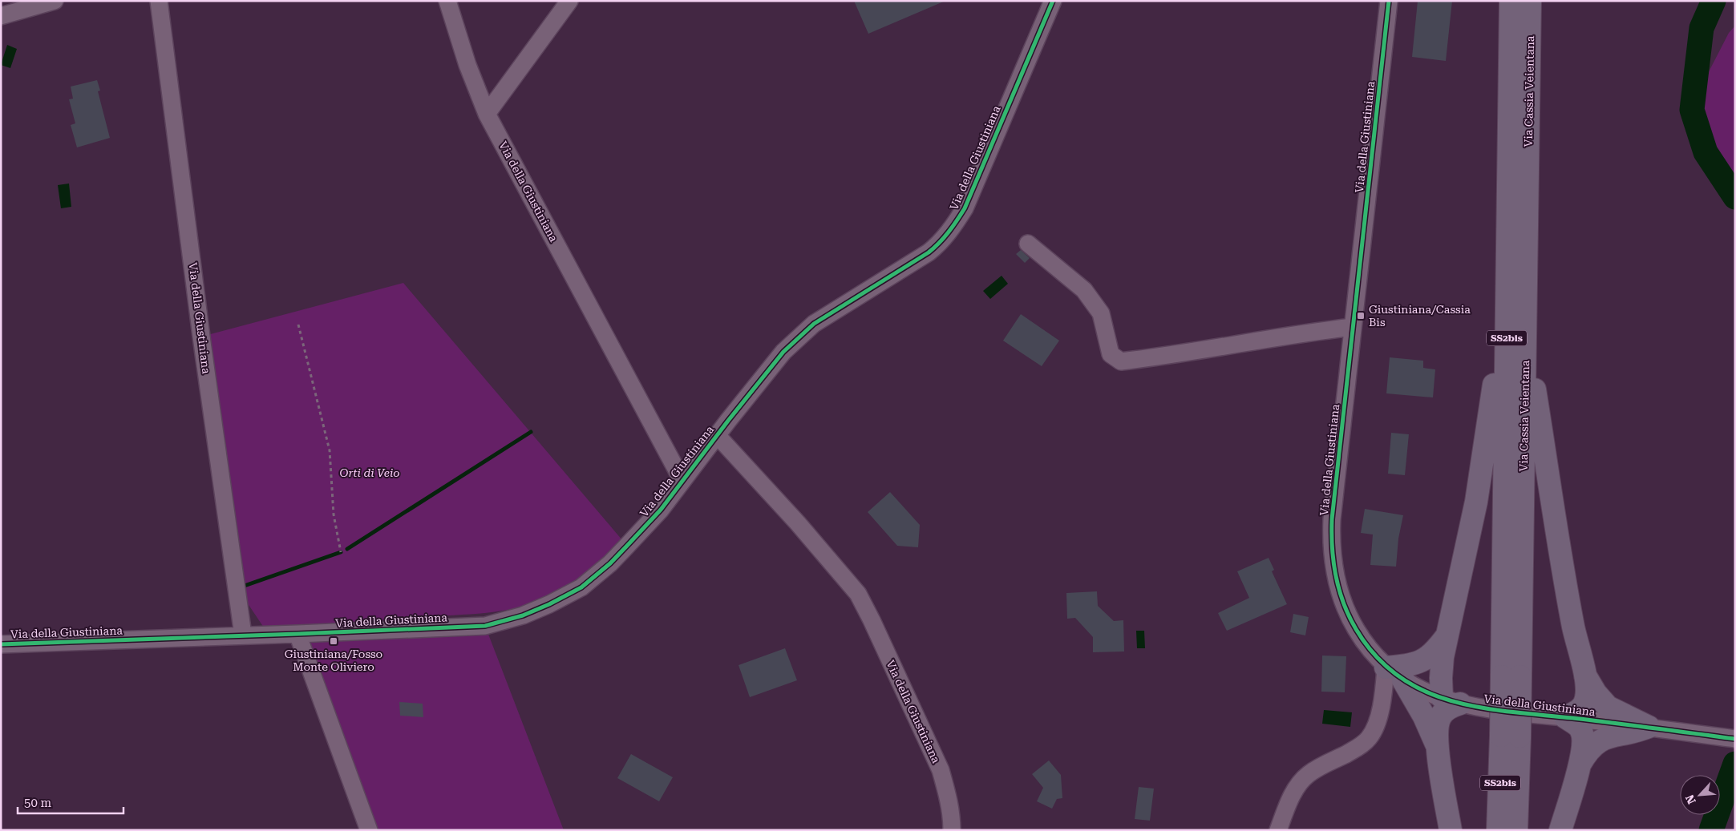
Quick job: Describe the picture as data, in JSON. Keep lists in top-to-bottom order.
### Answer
{
  "streets": {
    "highway": ["Via Cassia Veientana", "SS2bis"],
    "street": ["Via della Giustiniana"]
  },
  "parks": ["Orti di Veio"],
  "places": {
    "transit": ["Giustiniana/Cassia Bis", "Giustiniana/Fosso Monte Oliviero"]
  },
  "scale_bar": "50 m",
  "north": "bottom left"
}
